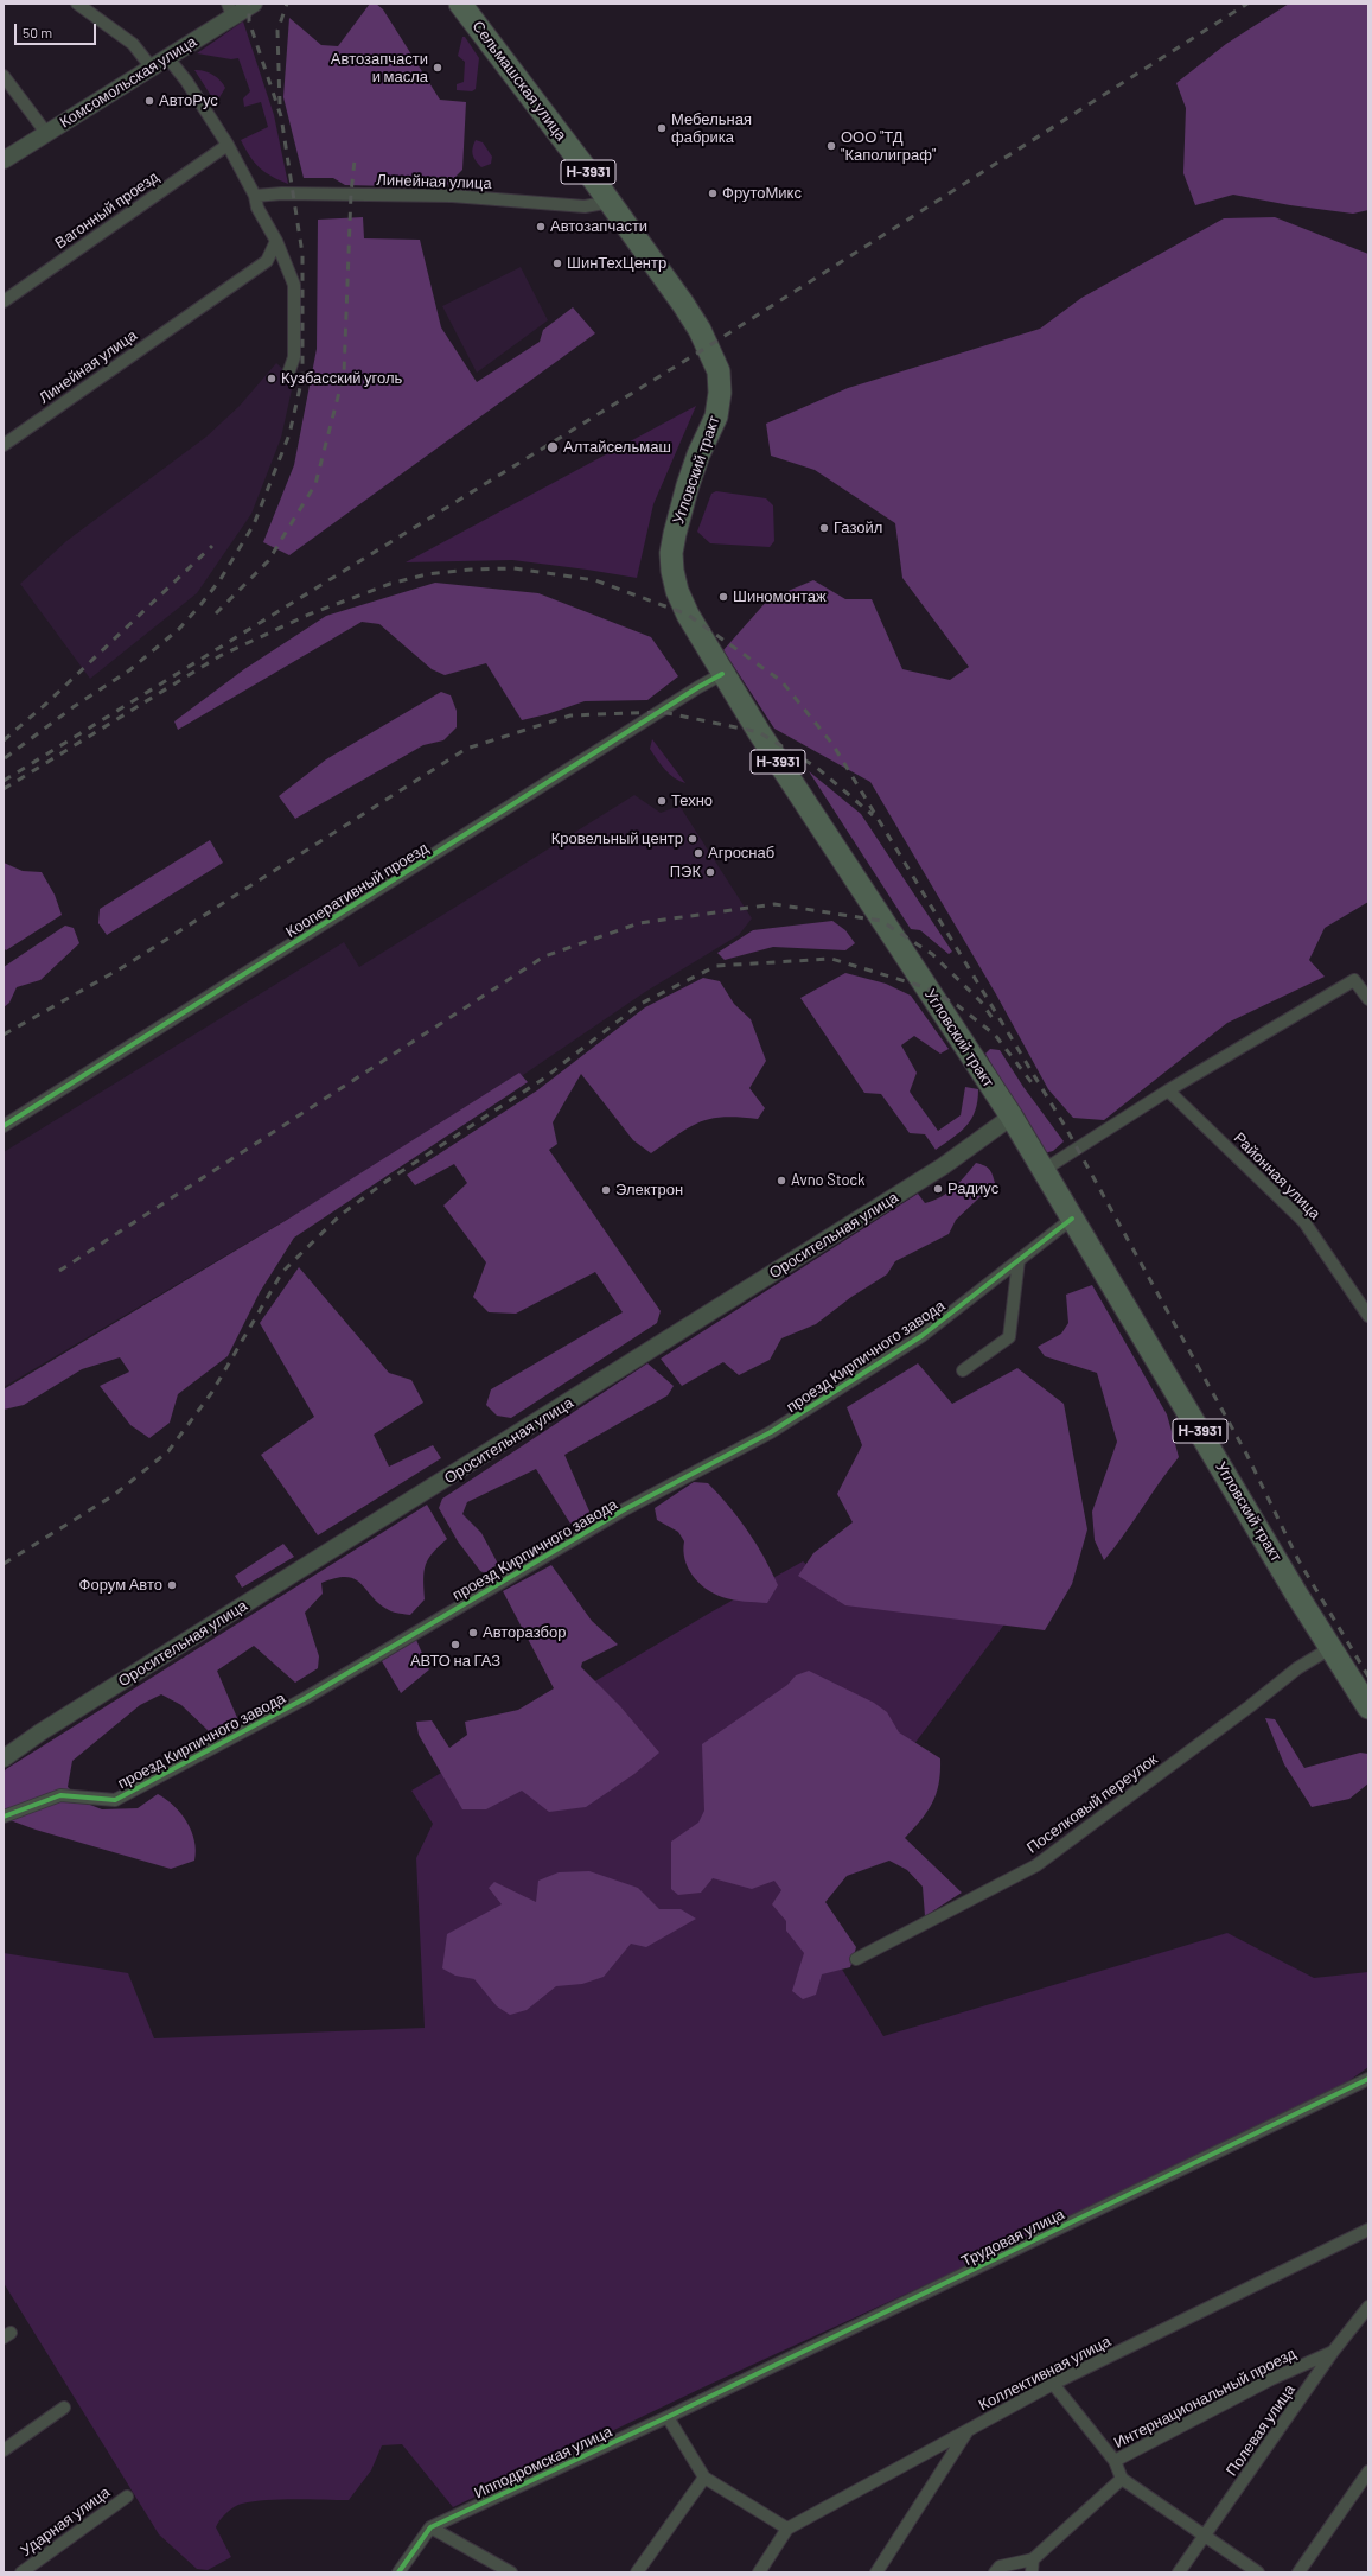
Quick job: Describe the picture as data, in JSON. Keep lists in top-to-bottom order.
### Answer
{
  "streets": {
    "highway": ["Сельмашская улица", "Н-3931", "Угловский тракт"],
    "main road": ["Комсомольская улица", "Оросительная улица"],
    "street": [
      "Линейная улица",
      "Вагонный проезд",
      "Кооперативный проезд",
      "Районная улица",
      "проезд Кирпичного завода",
      "Поселковый переулок",
      "Трудовая улица",
      "Коллективная улица",
      "Интернациональный проезд",
      "Полевая улица",
      "Ипподромская улица",
      "Ударная улица"
    ]
  },
  "crossings": [
    ["Сельмашская улица", "Линейная улица"],
    ["Сельмашская улица", "Угловский тракт"],
    ["Угловский тракт", "Кооперативный проезд"],
    ["Угловский тракт", "Оросительная улица"],
    ["Угловский тракт", "проезд Кирпичного завода"],
    ["Угловский тракт", "Поселковый переулок"],
    ["Трудовая улица", "Ипподромская улица"],
    ["Интернациональный проезд", "Полевая улица"]
  ],
  "places": [
    "Автозапчасти и масла",
    "АвтоРус",
    "Мебельная фабрика",
    "ООО \"ТД \"Каполиграф\"",
    "ФрутоМикс",
    "Автозапчасти",
    "ШинТехЦентр",
    "Кузбасский уголь",
    "Алтайсельмаш",
    "Газойл",
    "Шиномонтаж",
    "Техно",
    "Кровельный центр",
    "Агроснаб",
    "ПЭК",
    "Avno Stoсk",
    "Радиус",
    "Электрон",
    "Форум Авто",
    "Авторазбор",
    "АВТО на ГАЗ"
  ],
  "scale_bar": "50 m"
}
